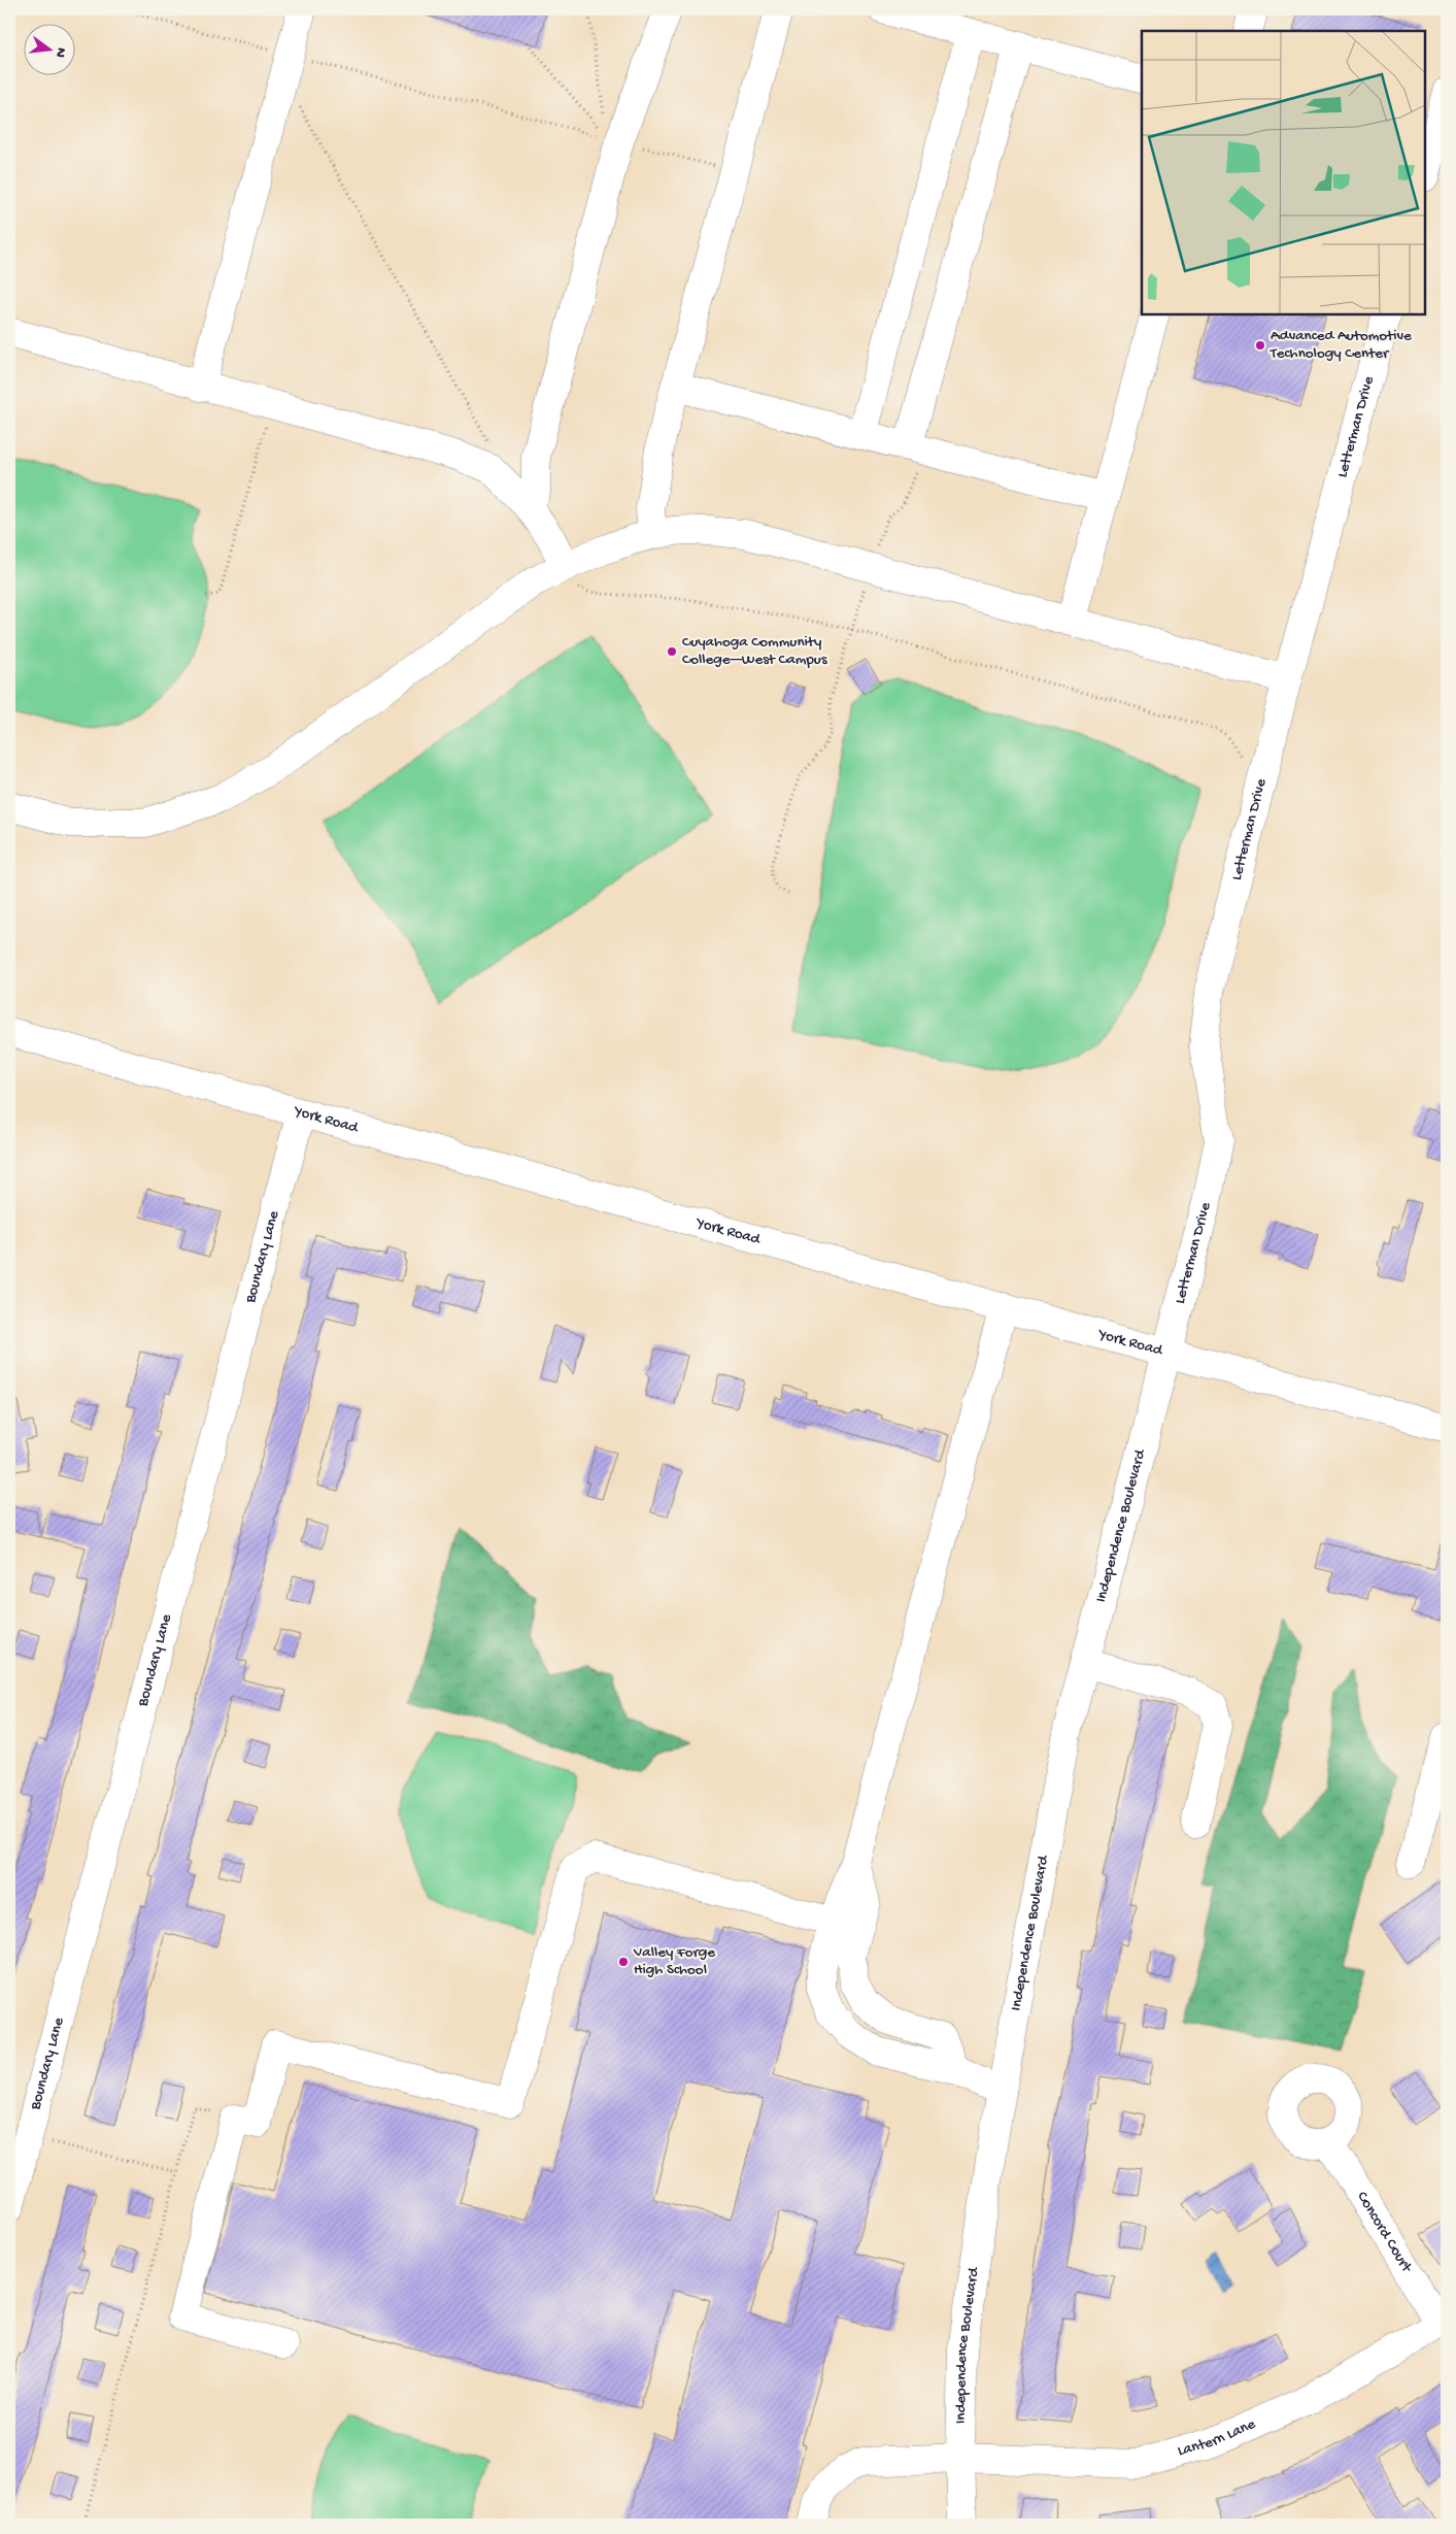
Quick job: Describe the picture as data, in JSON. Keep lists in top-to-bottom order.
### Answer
{
  "streets": {
    "street": [
      "Letterman Drive",
      "York Road",
      "Boundary Lane",
      "Independence Boulevard",
      "Concord Court",
      "Lantern Lane"
    ]
  },
  "crossings": [
    ["Letterman Drive", "York Road"],
    ["Letterman Drive", "Independence Boulevard"],
    ["York Road", "Boundary Lane"],
    ["York Road", "Independence Boulevard"],
    ["Independence Boulevard", "Lantern Lane"],
    ["Concord Court", "Lantern Lane"]
  ],
  "places": ["Advanced Automotive Technology Center", "Cuyahoga Community College—West Campus", "Valley Forge High School"],
  "north": "right"
}
